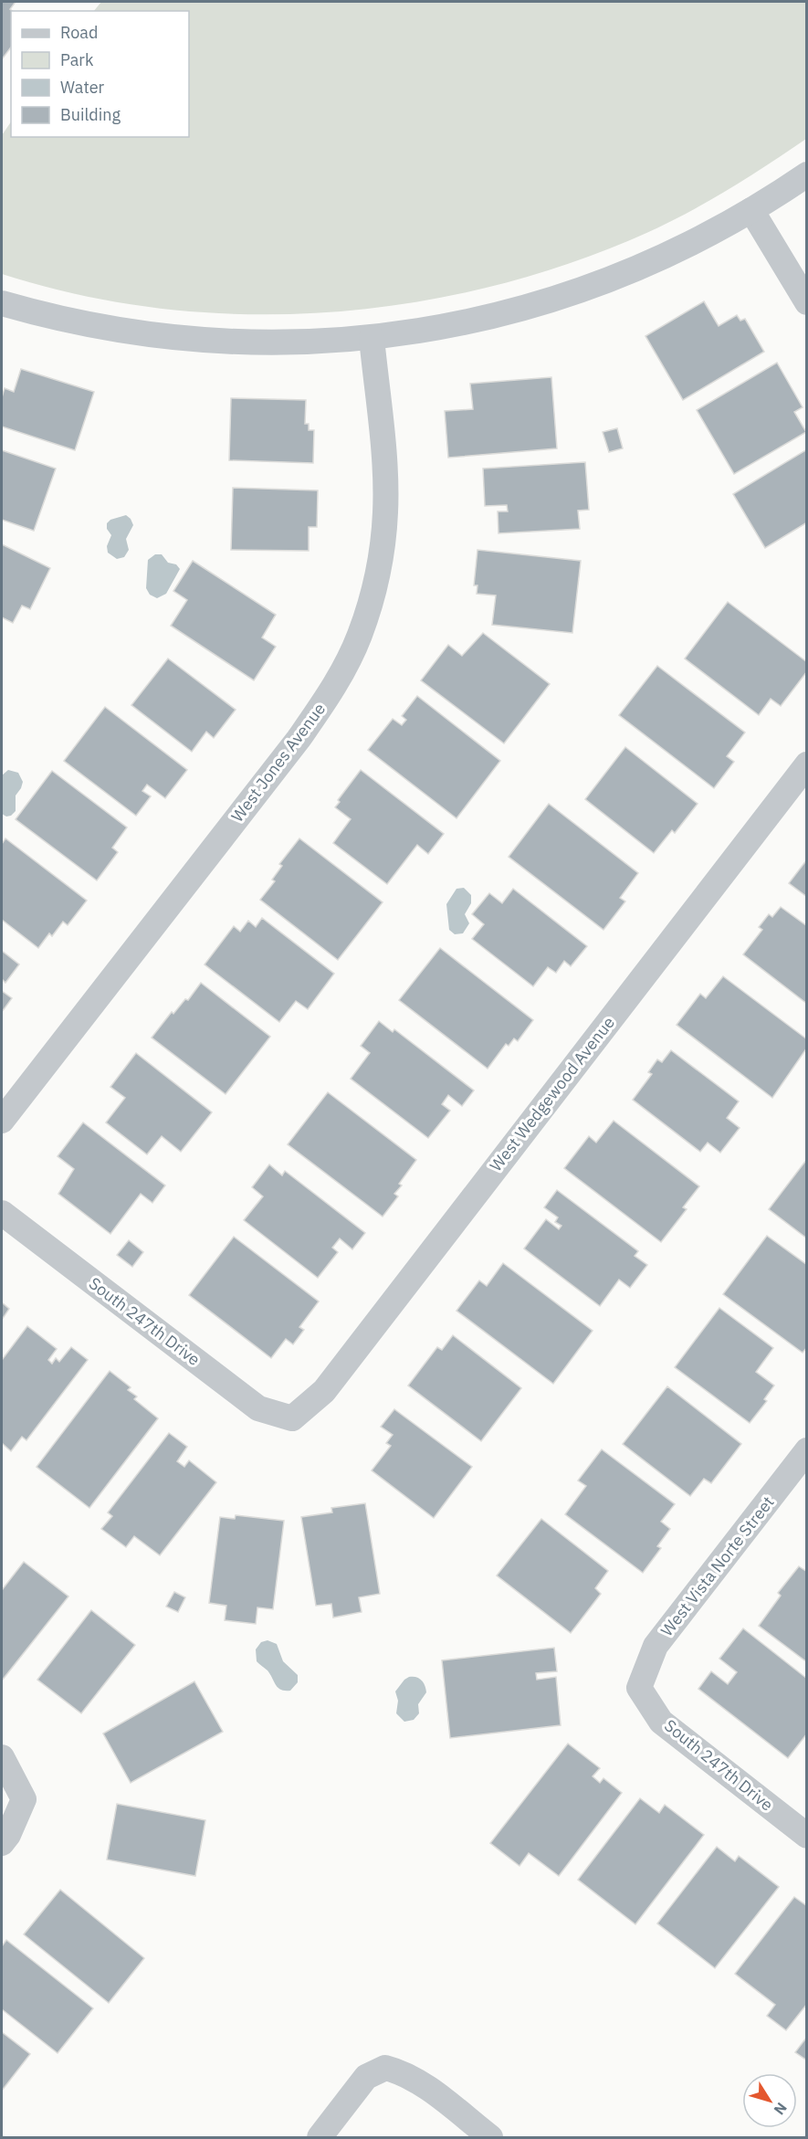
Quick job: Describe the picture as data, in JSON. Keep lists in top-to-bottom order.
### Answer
{
  "streets": {
    "street": [
      "West Jones Avenue",
      "West Wedgewood Avenue",
      "South 247th Drive",
      "West Vista Norte Street"
    ]
  },
  "crossings": [
    ["West Wedgewood Avenue", "South 247th Drive"],
    ["South 247th Drive", "West Vista Norte Street"]
  ],
  "legend": [
    "Road",
    "Park",
    "Water",
    "Building"
  ],
  "north": "bottom right"
}
